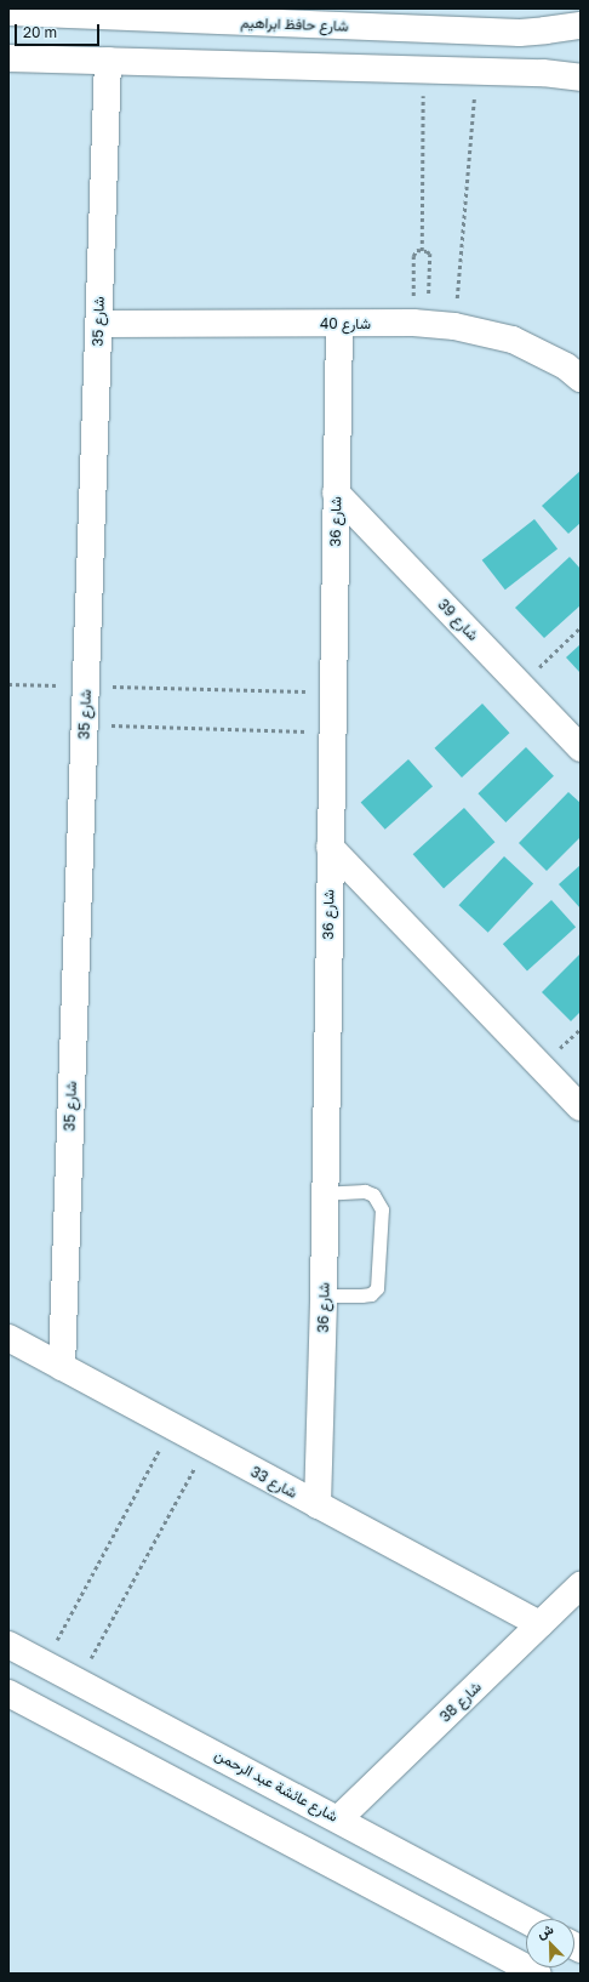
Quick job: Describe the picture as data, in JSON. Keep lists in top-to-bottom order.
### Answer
{
  "streets": {
    "street": [
      "شارع حافظ ابراهيم",
      "شارع 35",
      "شارع 40",
      "شارع 36",
      "شارع 39",
      "شارع 33",
      "شارع 38",
      "شارع عائشة عبد الرحمن"
    ]
  },
  "crossings": [
    ["شارع 35", "شارع 40"],
    ["شارع 35", "شارع 33"],
    ["شارع 40", "شارع 36"],
    ["شارع 36", "شارع 39"],
    ["شارع 36", "شارع 33"],
    ["شارع 33", "شارع 38"],
    ["شارع 38", "شارع عائشة عبد الرحمن"]
  ],
  "scale_bar": "20 m",
  "north": "top left"
}
